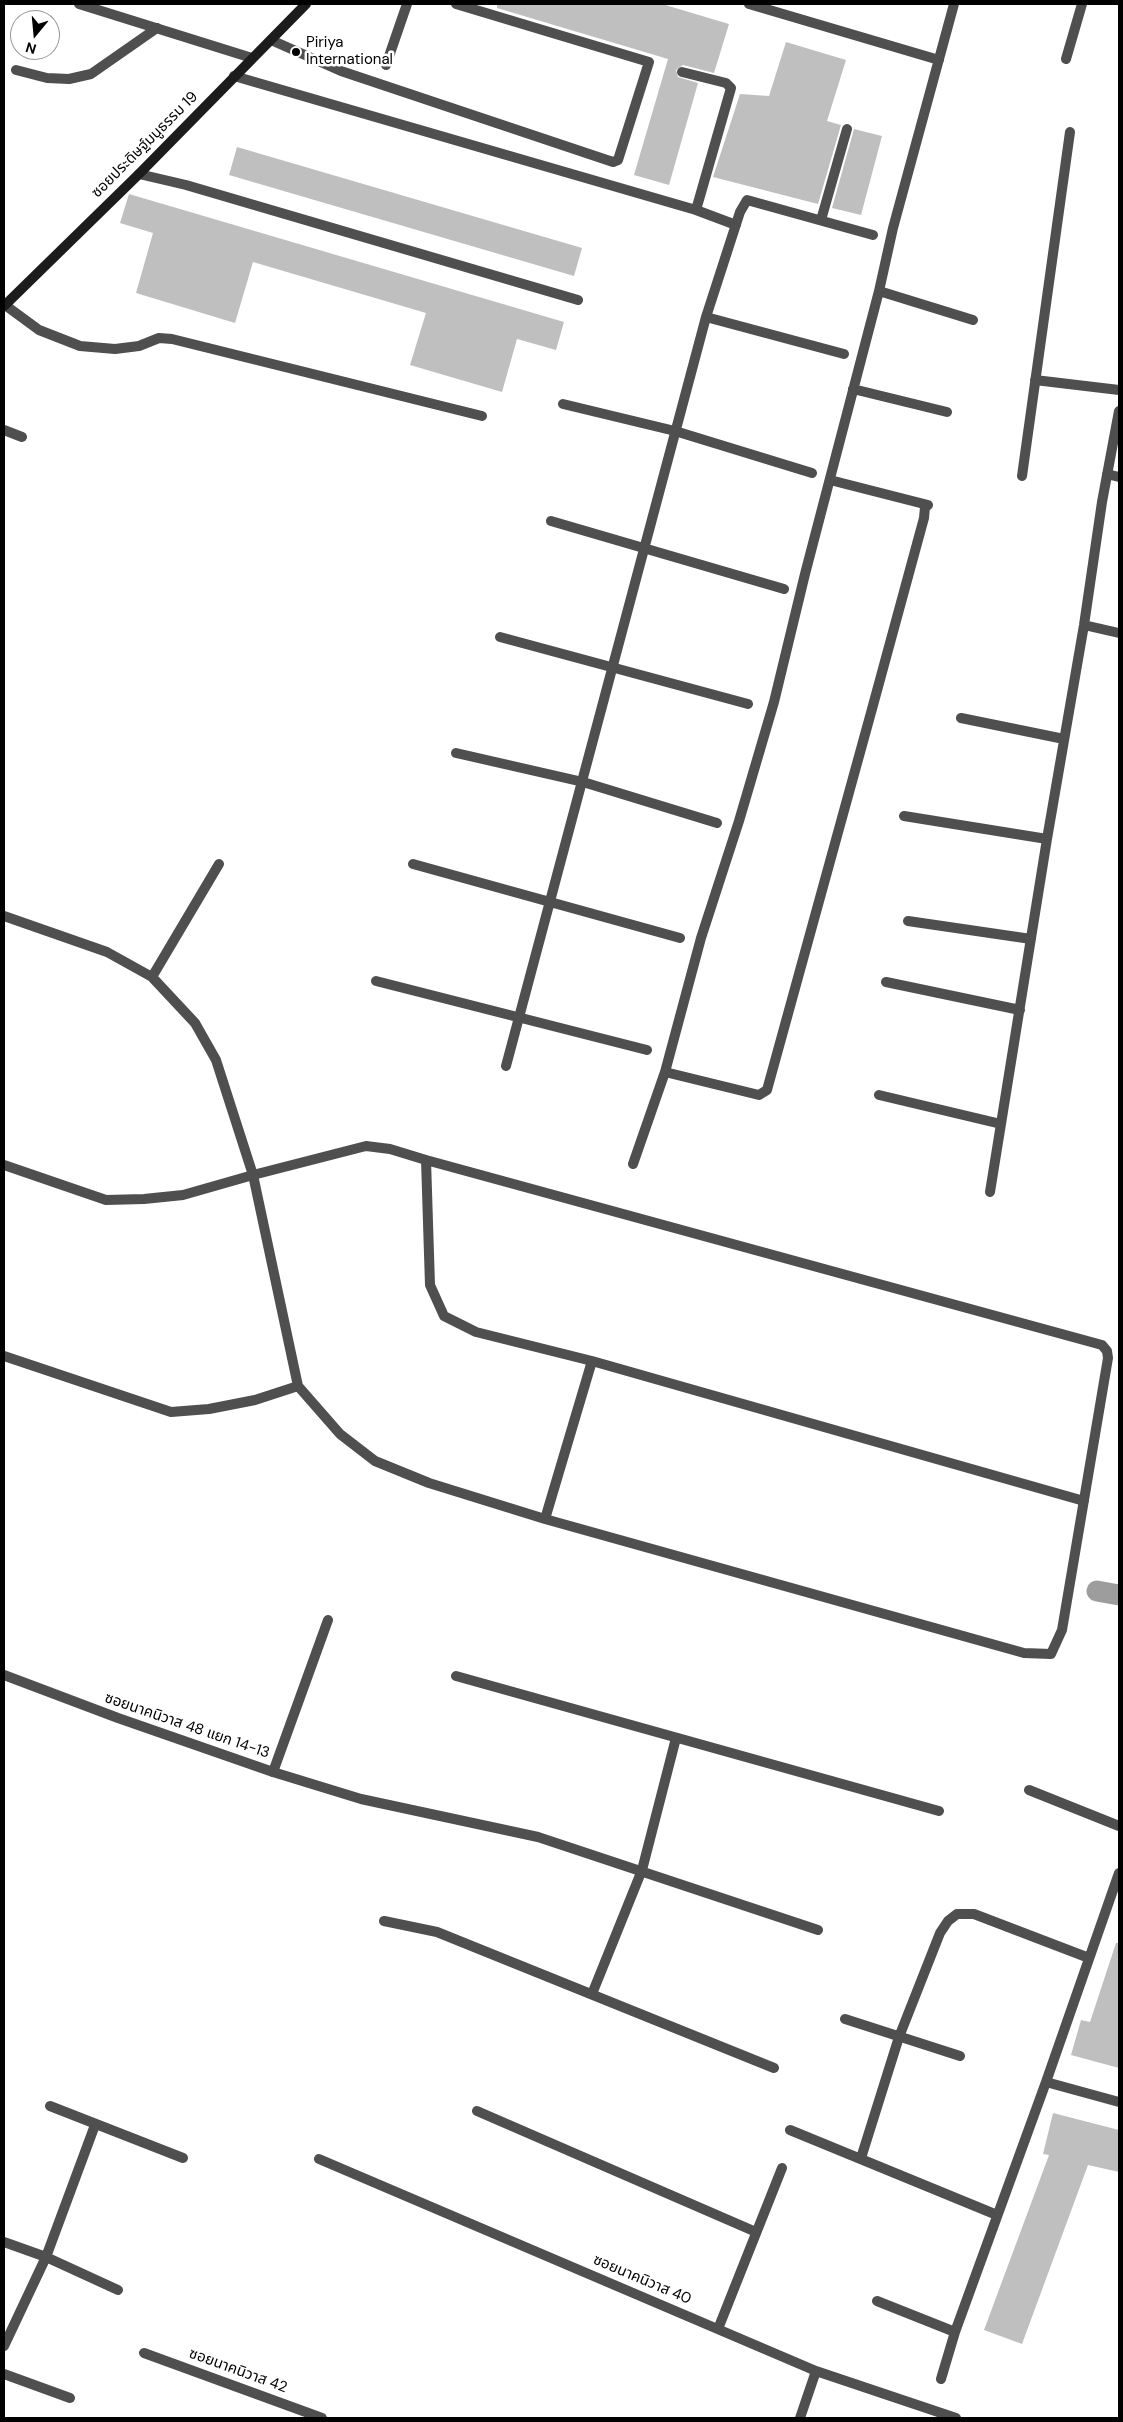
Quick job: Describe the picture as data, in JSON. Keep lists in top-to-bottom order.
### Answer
{
  "streets": {
    "street": [
      "ซอยประดิษฐ์มนูธรรม 19",
      "ซอยนาคนิวาส 48 แยก 14-13",
      "ซอยนาคนิวาส 40",
      "ซอยนาคนิวาส 42"
    ]
  },
  "places": ["Piriya International"],
  "north": "bottom"
}
